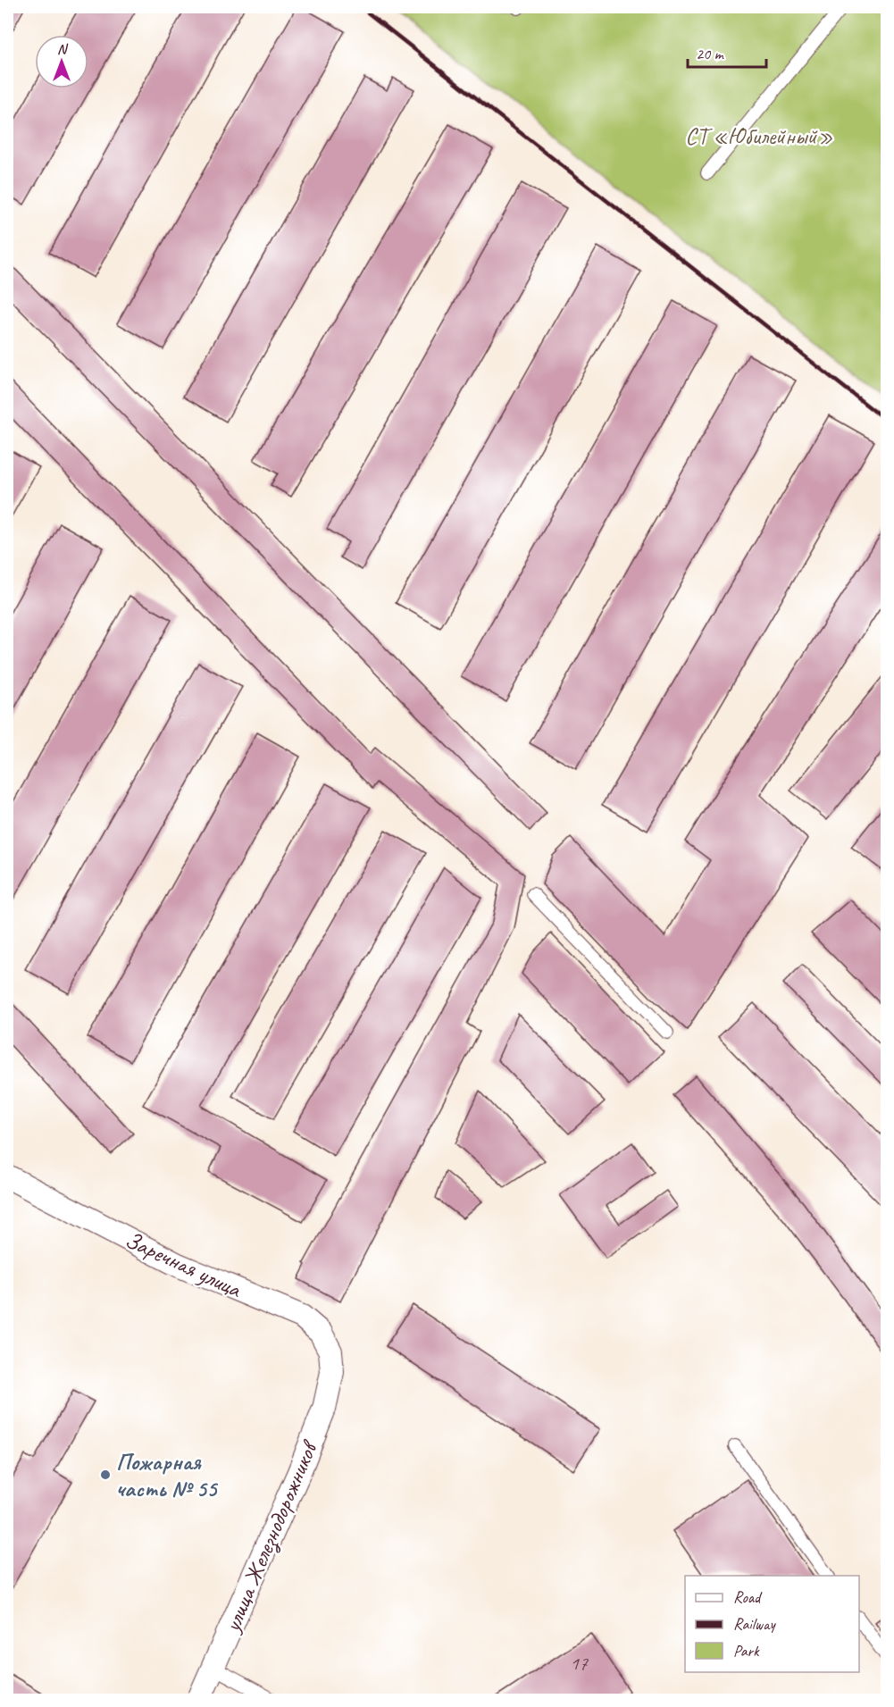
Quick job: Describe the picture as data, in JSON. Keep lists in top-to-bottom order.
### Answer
{
  "streets": {
    "street": ["Заречная улица", "улица Железнодорожников"]
  },
  "crossings": [
    ["Заречная улица", "улица Железнодорожников"]
  ],
  "parks": ["СТ «Юбилейный»"],
  "places": ["Пожарная часть № 55"],
  "house_numbers": ["17"],
  "legend": ["Road", "Railway", "Park"],
  "scale_bar": "20 m",
  "north": "top"
}
